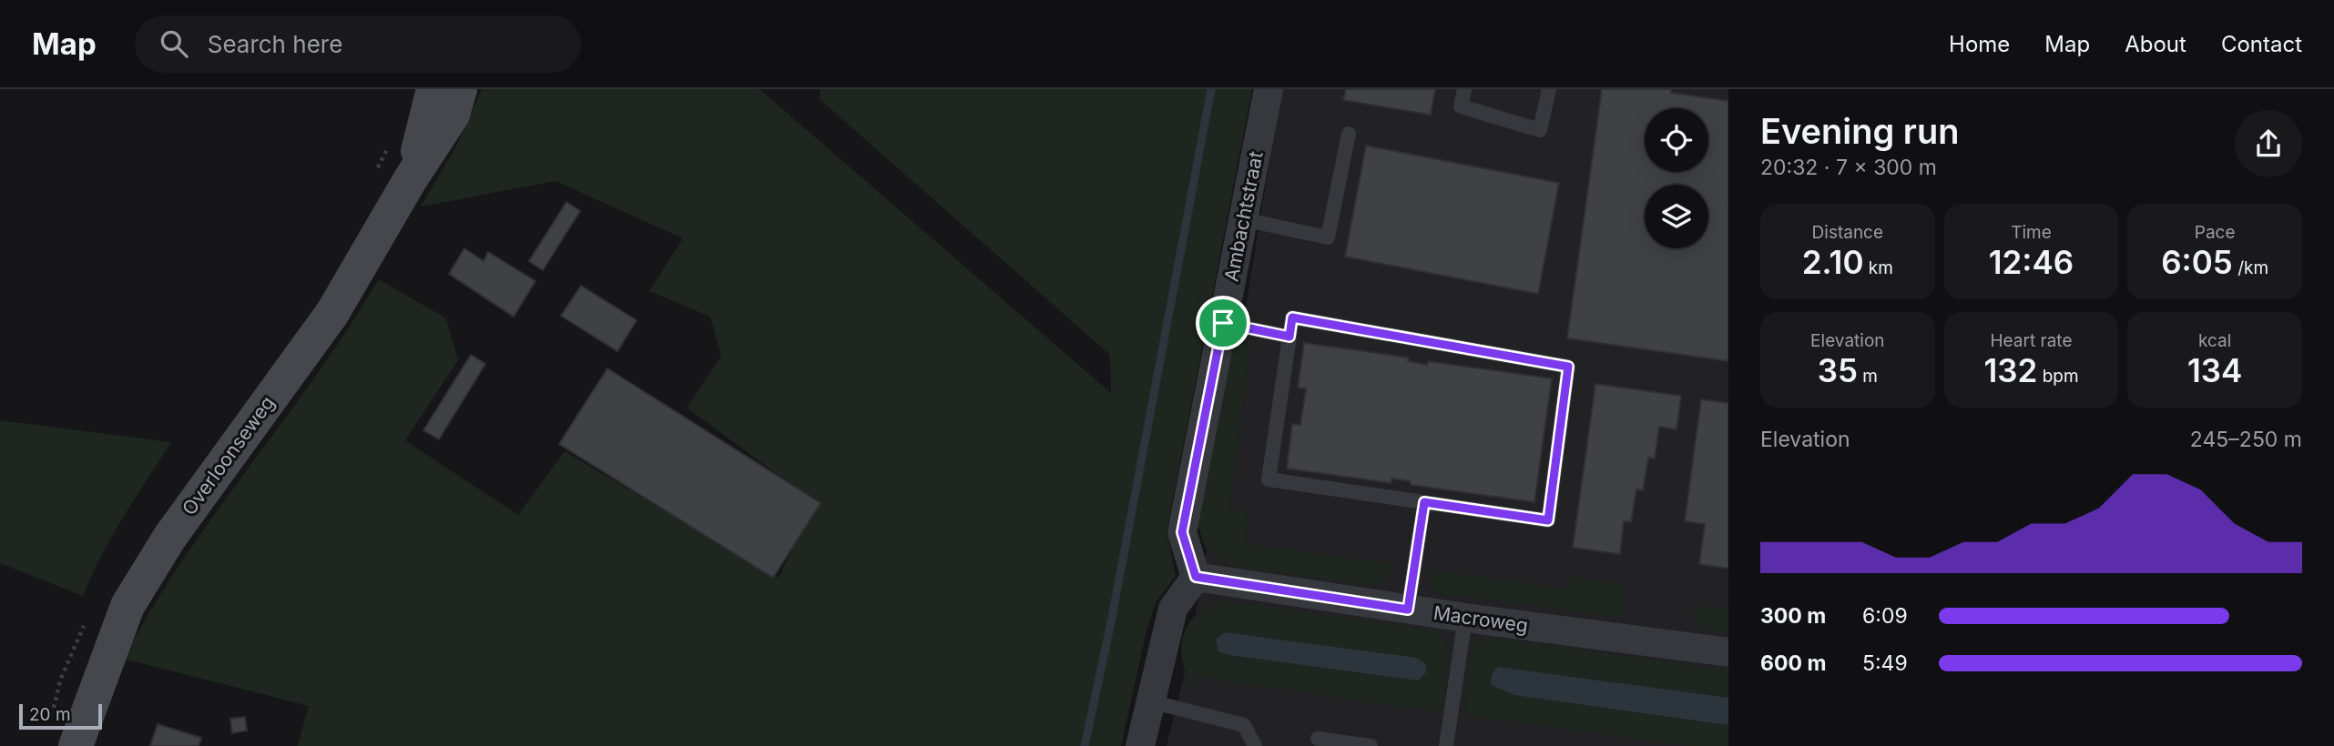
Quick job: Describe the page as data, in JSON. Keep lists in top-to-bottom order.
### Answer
{
  "streets": {
    "street": ["Ambachtstraat", "Overloonseweg", "Macroweg"]
  },
  "crossings": [
    ["Ambachtstraat", "Macroweg"]
  ],
  "scale_bar": "20 m",
  "page": {
    "header": "Map",
    "search": "Search here",
    "nav": [
      "Home",
      "Map",
      "About",
      "Contact"
    ],
    "heading": ["Evening run", "20:32 · 7 × 300 m"],
    "stats": [
      ["Distance", "2.10 km"],
      ["Time", "12:46"],
      ["Pace", "6:05 /km"],
      ["Elevation", "35 m"],
      ["Heart rate", "132 bpm"],
      ["kcal", "134"]
    ],
    "chart": ["Elevation", "245–250 m"],
    "list": [
      {
        "name": "300 m",
        "note": "6:09"
      },
      {
        "name": "600 m",
        "note": "5:49"
      }
    ],
    "scale": "20 m"
  }
}
